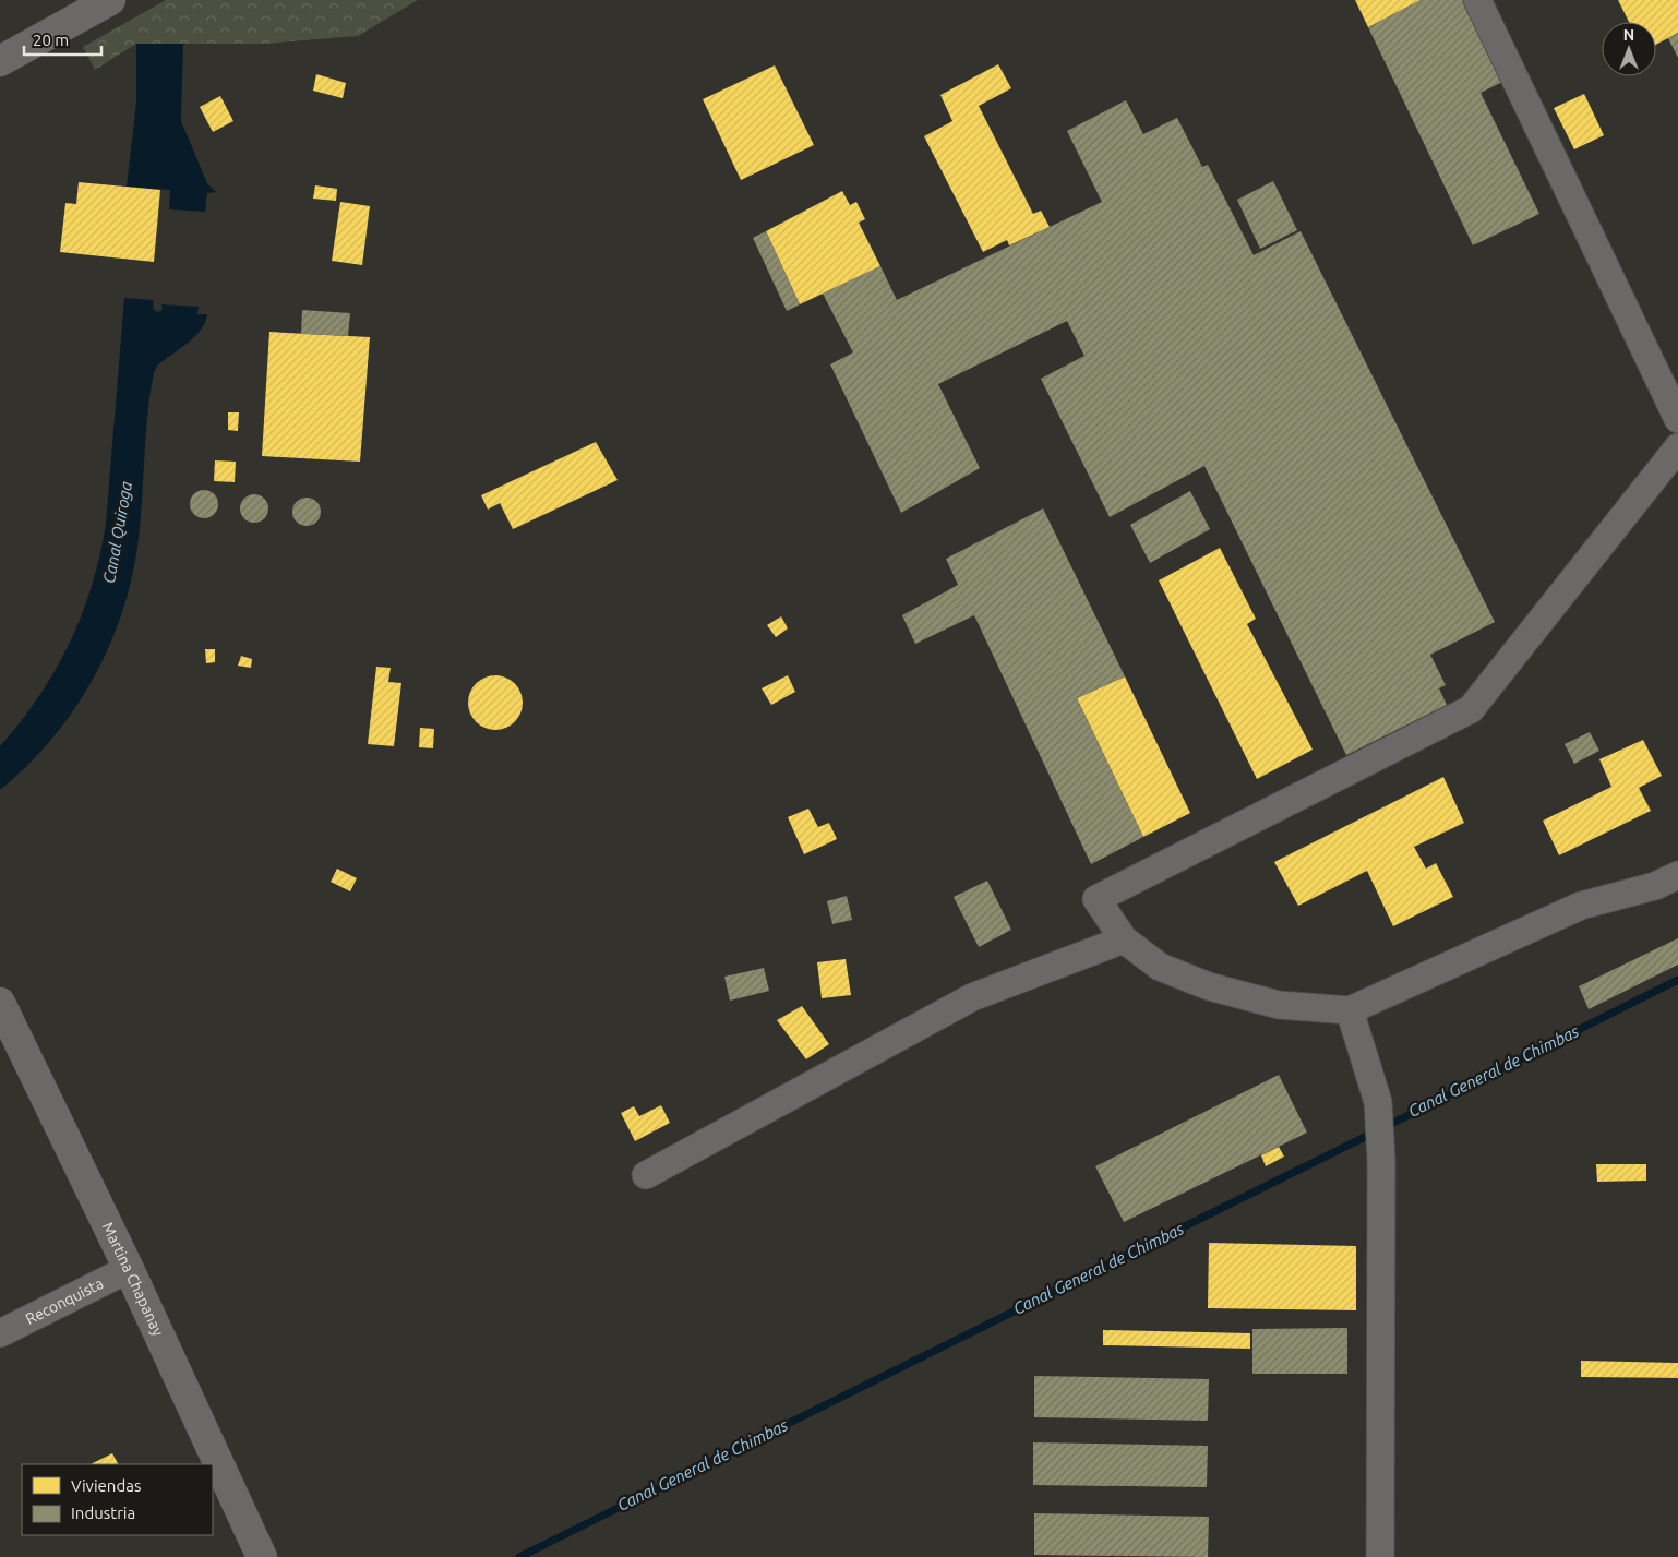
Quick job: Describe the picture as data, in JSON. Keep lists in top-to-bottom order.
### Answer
{
  "streets": {
    "main road": ["Martina Chapanay"],
    "street": ["Reconquista"]
  },
  "crossings": [
    ["Martina Chapanay", "Reconquista"]
  ],
  "water": ["Canal Quiroga", "Canal General de Chimbas"],
  "legend": ["Viviendas", "Industria"],
  "scale_bar": "20 m",
  "north": "top"
}
